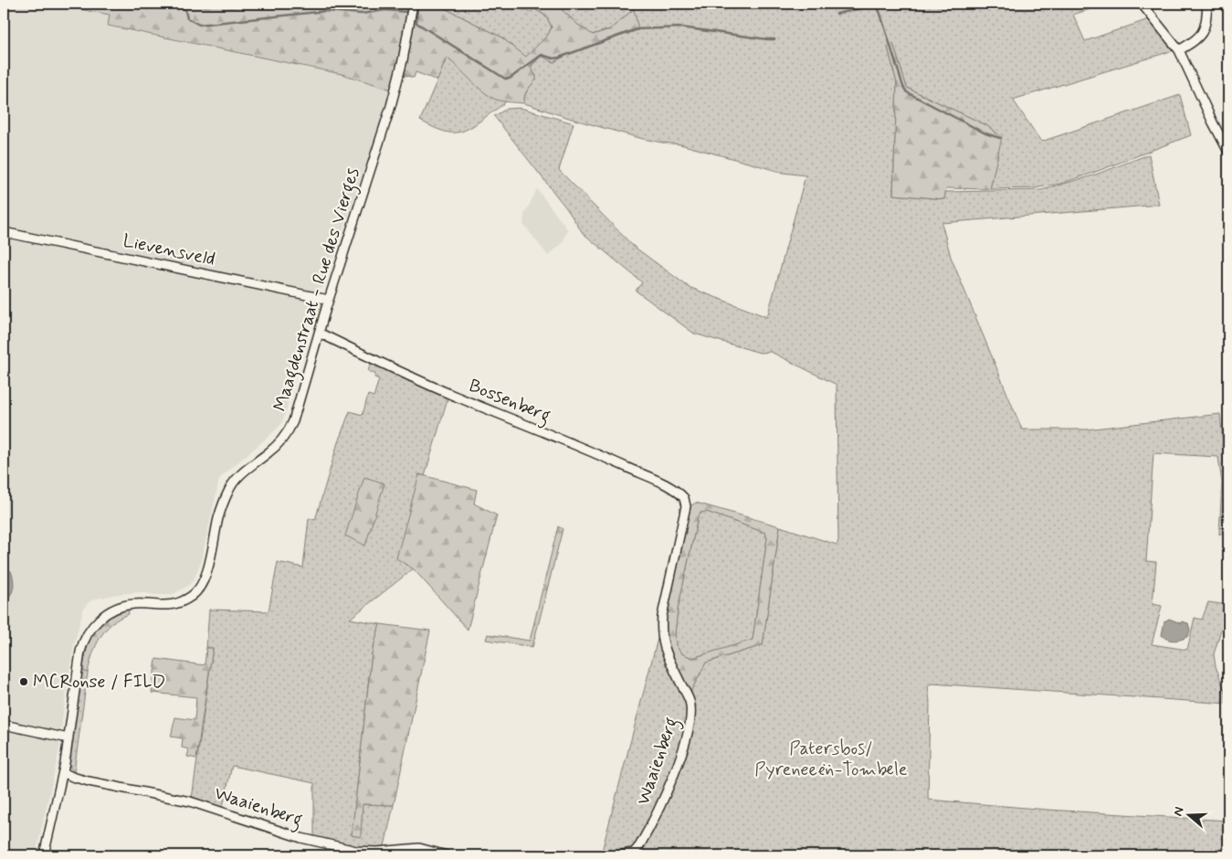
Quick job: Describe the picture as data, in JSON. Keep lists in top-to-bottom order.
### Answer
{
  "streets": {
    "street": [
      "Lievensveld",
      "Maagdenstraat - Rue des Vierges",
      "Bossenberg",
      "Waaienberg"
    ]
  },
  "crossings": [
    ["Lievensveld", "Maagdenstraat - Rue des Vierges"],
    ["Maagdenstraat - Rue des Vierges", "Bossenberg"],
    ["Maagdenstraat - Rue des Vierges", "Waaienberg"],
    ["Bossenberg", "Waaienberg"]
  ],
  "parks": ["Patersbos/ Pyreneeën-Tombele"],
  "places": ["MCRonse / FILD"],
  "north": "left"
}
